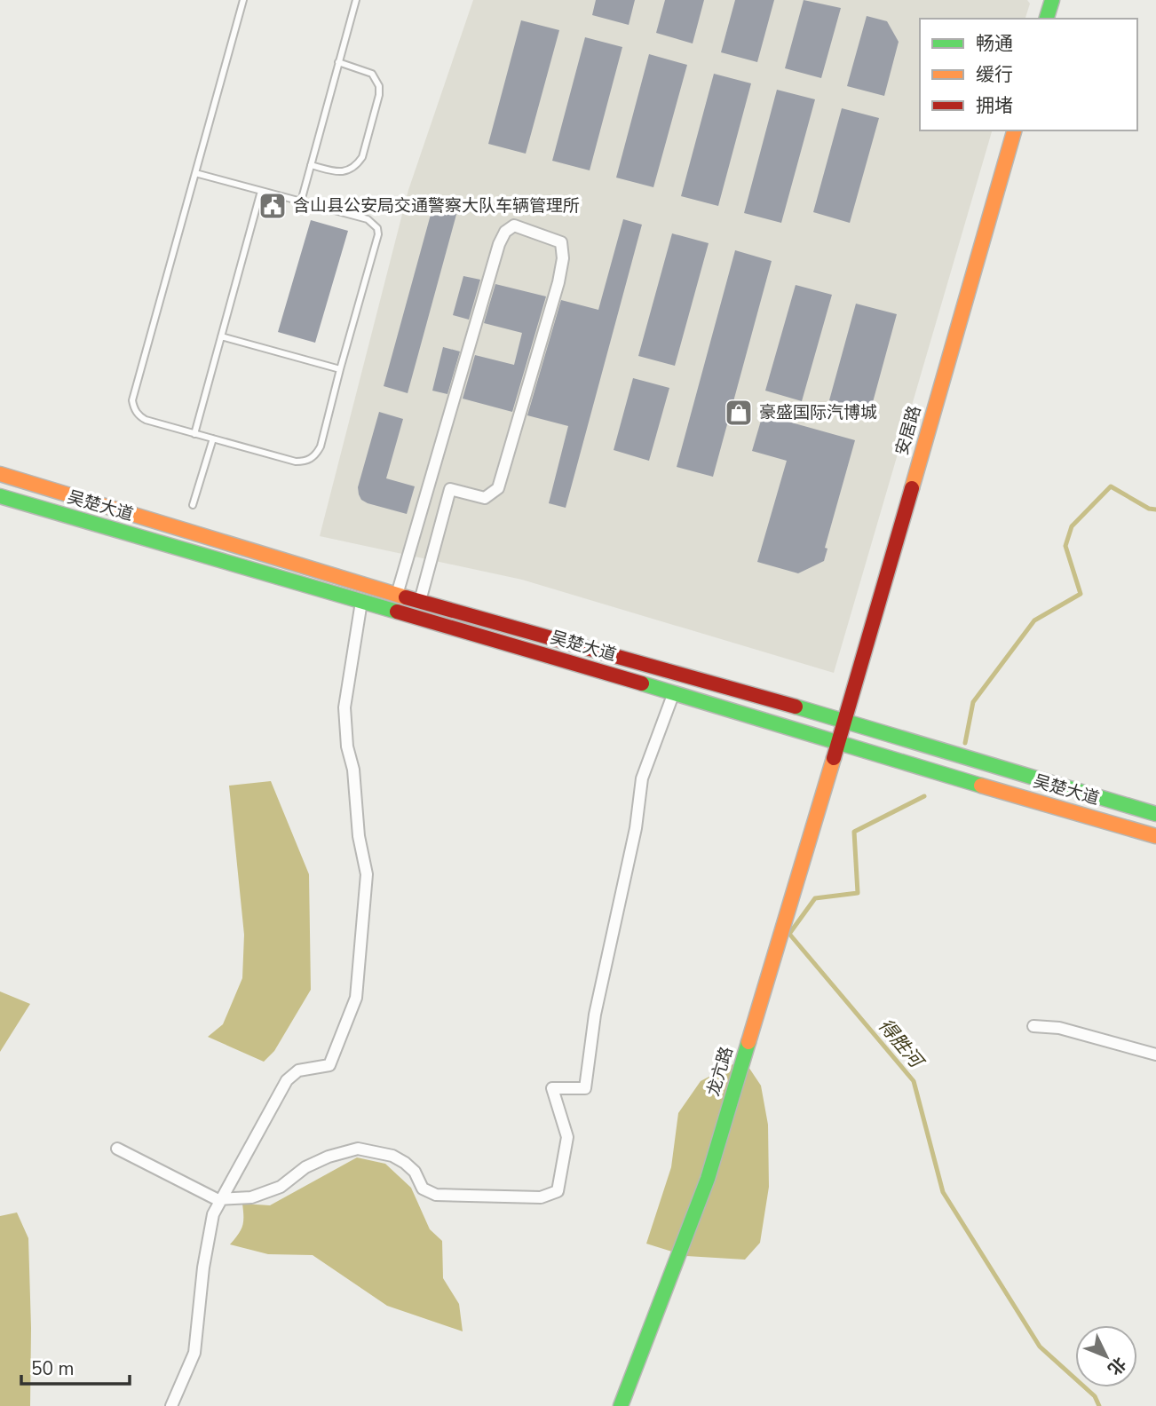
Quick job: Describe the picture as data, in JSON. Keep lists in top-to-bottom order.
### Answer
{
  "streets": {
    "main road": ["安居路", "吴楚大道", "龙亢路"]
  },
  "crossings": [
    ["安居路", "吴楚大道"],
    ["安居路", "龙亢路"],
    ["吴楚大道", "龙亢路"]
  ],
  "water": ["得胜河"],
  "places": {
    "public building": ["含山县公安局交通警察大队车辆管理所"],
    "shop": ["豪盛国际汽博城"]
  },
  "legend": ["畅通", "缓行", "拥堵"],
  "scale_bar": "50 m",
  "north": "bottom right"
}
